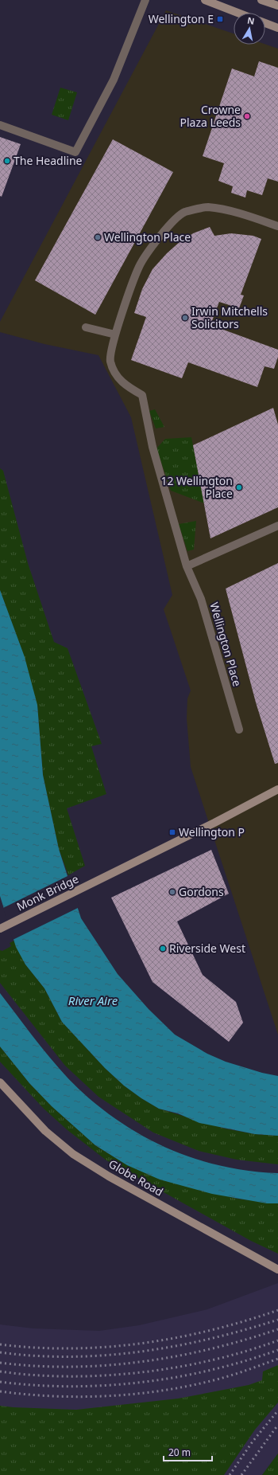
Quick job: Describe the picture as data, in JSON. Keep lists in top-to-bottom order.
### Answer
{
  "streets": {
    "street": ["Wellington Place", "Monk Bridge", "Globe Road"]
  },
  "water": ["River Aire"],
  "places": {
    "transit": ["Wellington E", "Wellington P"],
    "other": [
      "Crowne Plaza Leeds",
      "The Headline",
      "Wellington Place",
      "Irwin Mitchells Solicitors",
      "12 Wellington Place",
      "Gordons",
      "Riverside West"
    ]
  },
  "scale_bar": "20 m",
  "north": "top"
}
